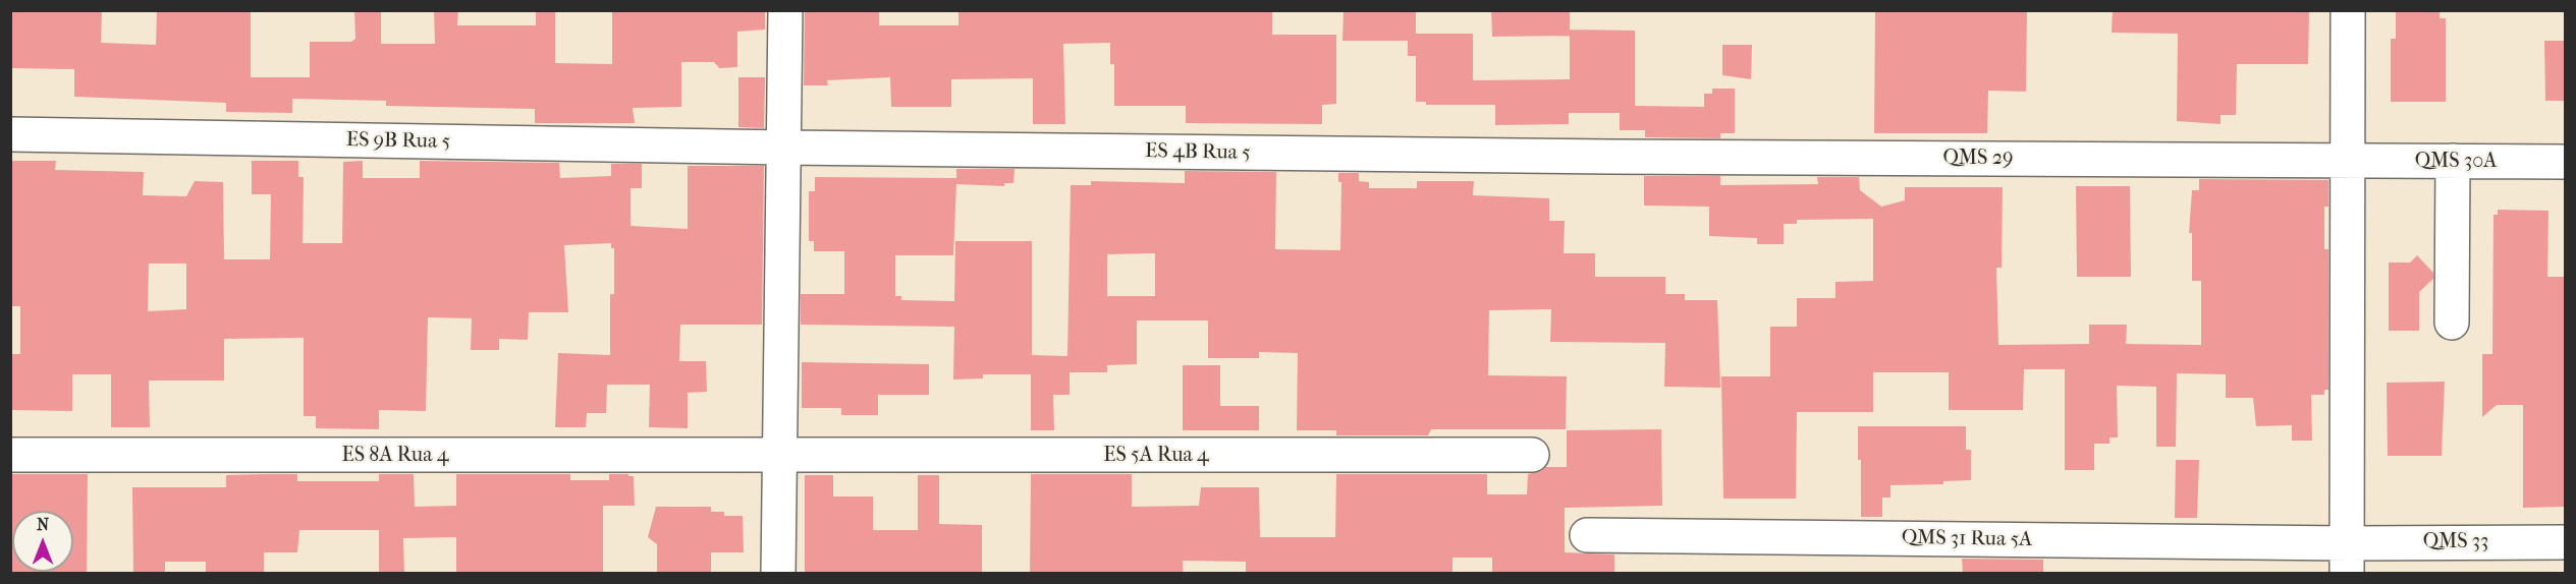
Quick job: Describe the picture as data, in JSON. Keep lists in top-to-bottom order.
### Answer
{
  "streets": {
    "street": [
      "ES 9B Rua 5",
      "ES 4B Rua 5",
      "QMS 29",
      "QMS 30A",
      "ES 8A Rua 4",
      "ES 5A Rua 4",
      "QMS 31 Rua 5A",
      "QMS 33"
    ]
  },
  "crossings": [
    ["ES 9B Rua 5", "ES 4B Rua 5"],
    ["ES 4B Rua 5", "QMS 29"],
    ["QMS 29", "QMS 30A"],
    ["ES 8A Rua 4", "ES 5A Rua 4"],
    ["QMS 31 Rua 5A", "QMS 33"]
  ],
  "north": "top"
}
